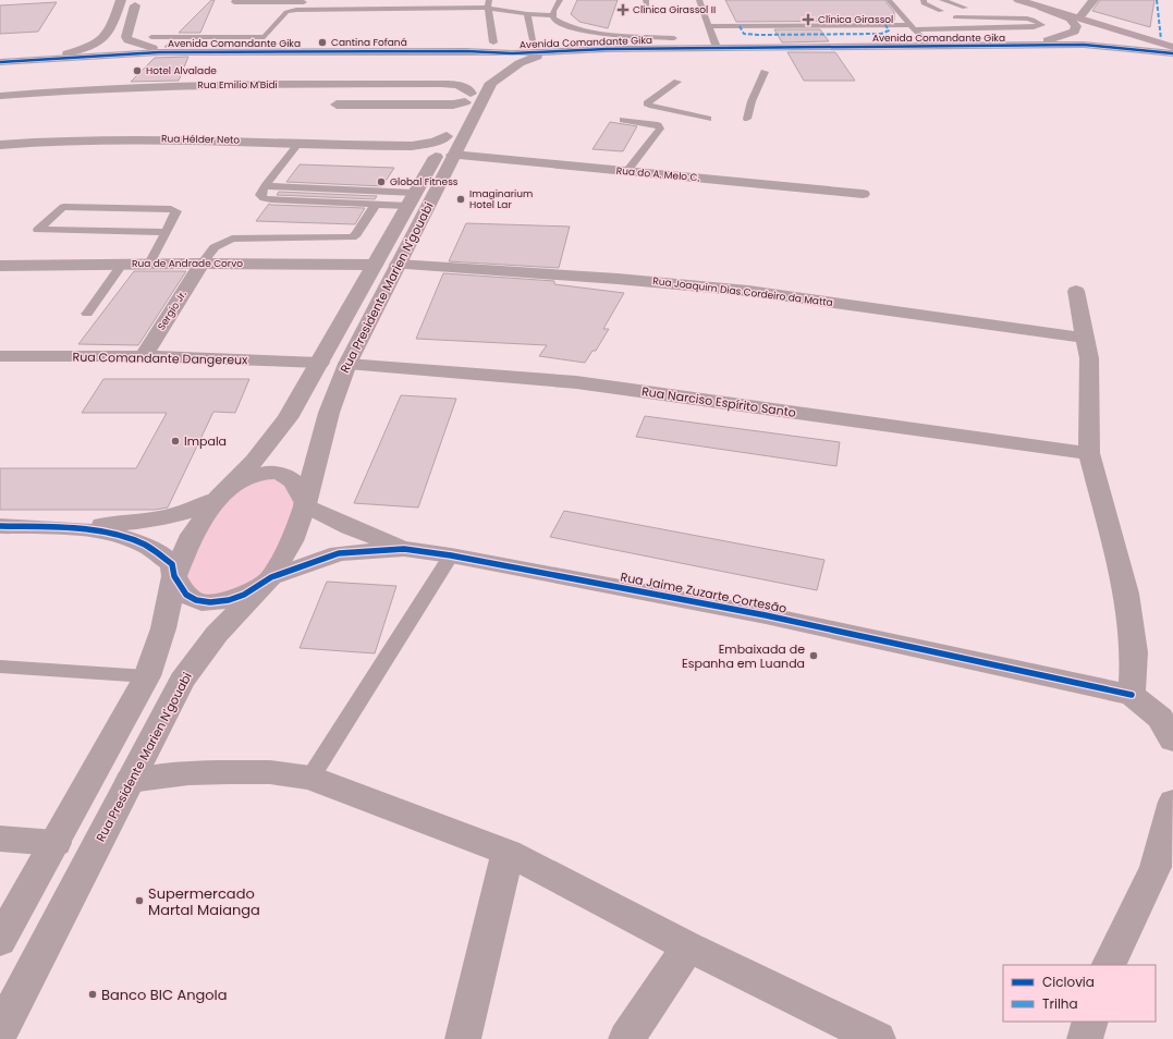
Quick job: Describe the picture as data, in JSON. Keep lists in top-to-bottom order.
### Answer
{
  "streets": {
    "street": [
      "Avenida Comandante Gika",
      "Rua Emilio M'Bidi",
      "Rua Hélder Neto",
      "Rua do A. Melo C.",
      "Rua de Andrade Corvo",
      "Rua Presidente Marien N'gouabi",
      "Rua Joaquim Dias Cordeiro da Matta",
      "Sergio Jr.",
      "Rua Comandante Dangereux",
      "Rua Narciso Espírito Santo",
      "Rua Jaime Zuzarte Cortesão"
    ]
  },
  "crossings": [
    ["Avenida Comandante Gika", "Rua Presidente Marien N'gouabi"],
    ["Rua Emilio M'Bidi", "Rua Presidente Marien N'gouabi"],
    ["Rua Hélder Neto", "Rua Presidente Marien N'gouabi"],
    ["Rua do A. Melo C.", "Rua Presidente Marien N'gouabi"],
    ["Rua de Andrade Corvo", "Rua Presidente Marien N'gouabi"],
    ["Rua de Andrade Corvo", "Sergio Jr."],
    ["Rua Presidente Marien N'gouabi", "Rua Joaquim Dias Cordeiro da Matta"],
    ["Rua Presidente Marien N'gouabi", "Rua Comandante Dangereux"],
    ["Rua Presidente Marien N'gouabi", "Rua Narciso Espírito Santo"],
    ["Rua Presidente Marien N'gouabi", "Rua Jaime Zuzarte Cortesão"],
    ["Sergio Jr.", "Rua Comandante Dangereux"]
  ],
  "places": {
    "health": ["Clínica Girassol II", "Clínica Girassol"],
    "other": [
      "Cantina Fofaná",
      "Hotel Alvalade",
      "Global Fitness",
      "Imaginarium Hotel Lar",
      "Impala",
      "Embaixada de Espanha em Luanda",
      "Supermercado Martal Maianga",
      "Banco BIC Angola"
    ]
  },
  "legend": ["Ciclovia", "Trilha"]
}
